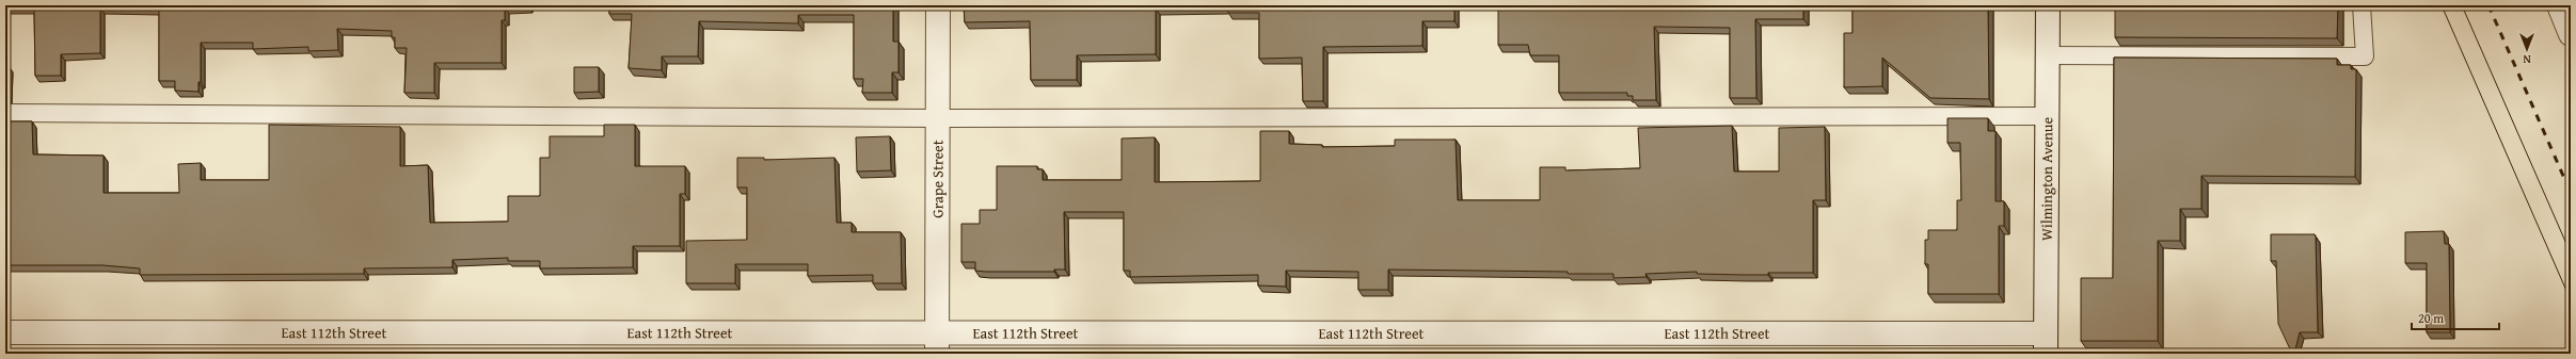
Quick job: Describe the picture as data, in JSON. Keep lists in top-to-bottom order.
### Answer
{
  "streets": {
    "street": ["Grape Street", "Wilmington Avenue", "East 112th Street"]
  },
  "crossings": [
    ["Grape Street", "East 112th Street"],
    ["Wilmington Avenue", "East 112th Street"]
  ],
  "scale_bar": "20 m",
  "north": "bottom"
}
